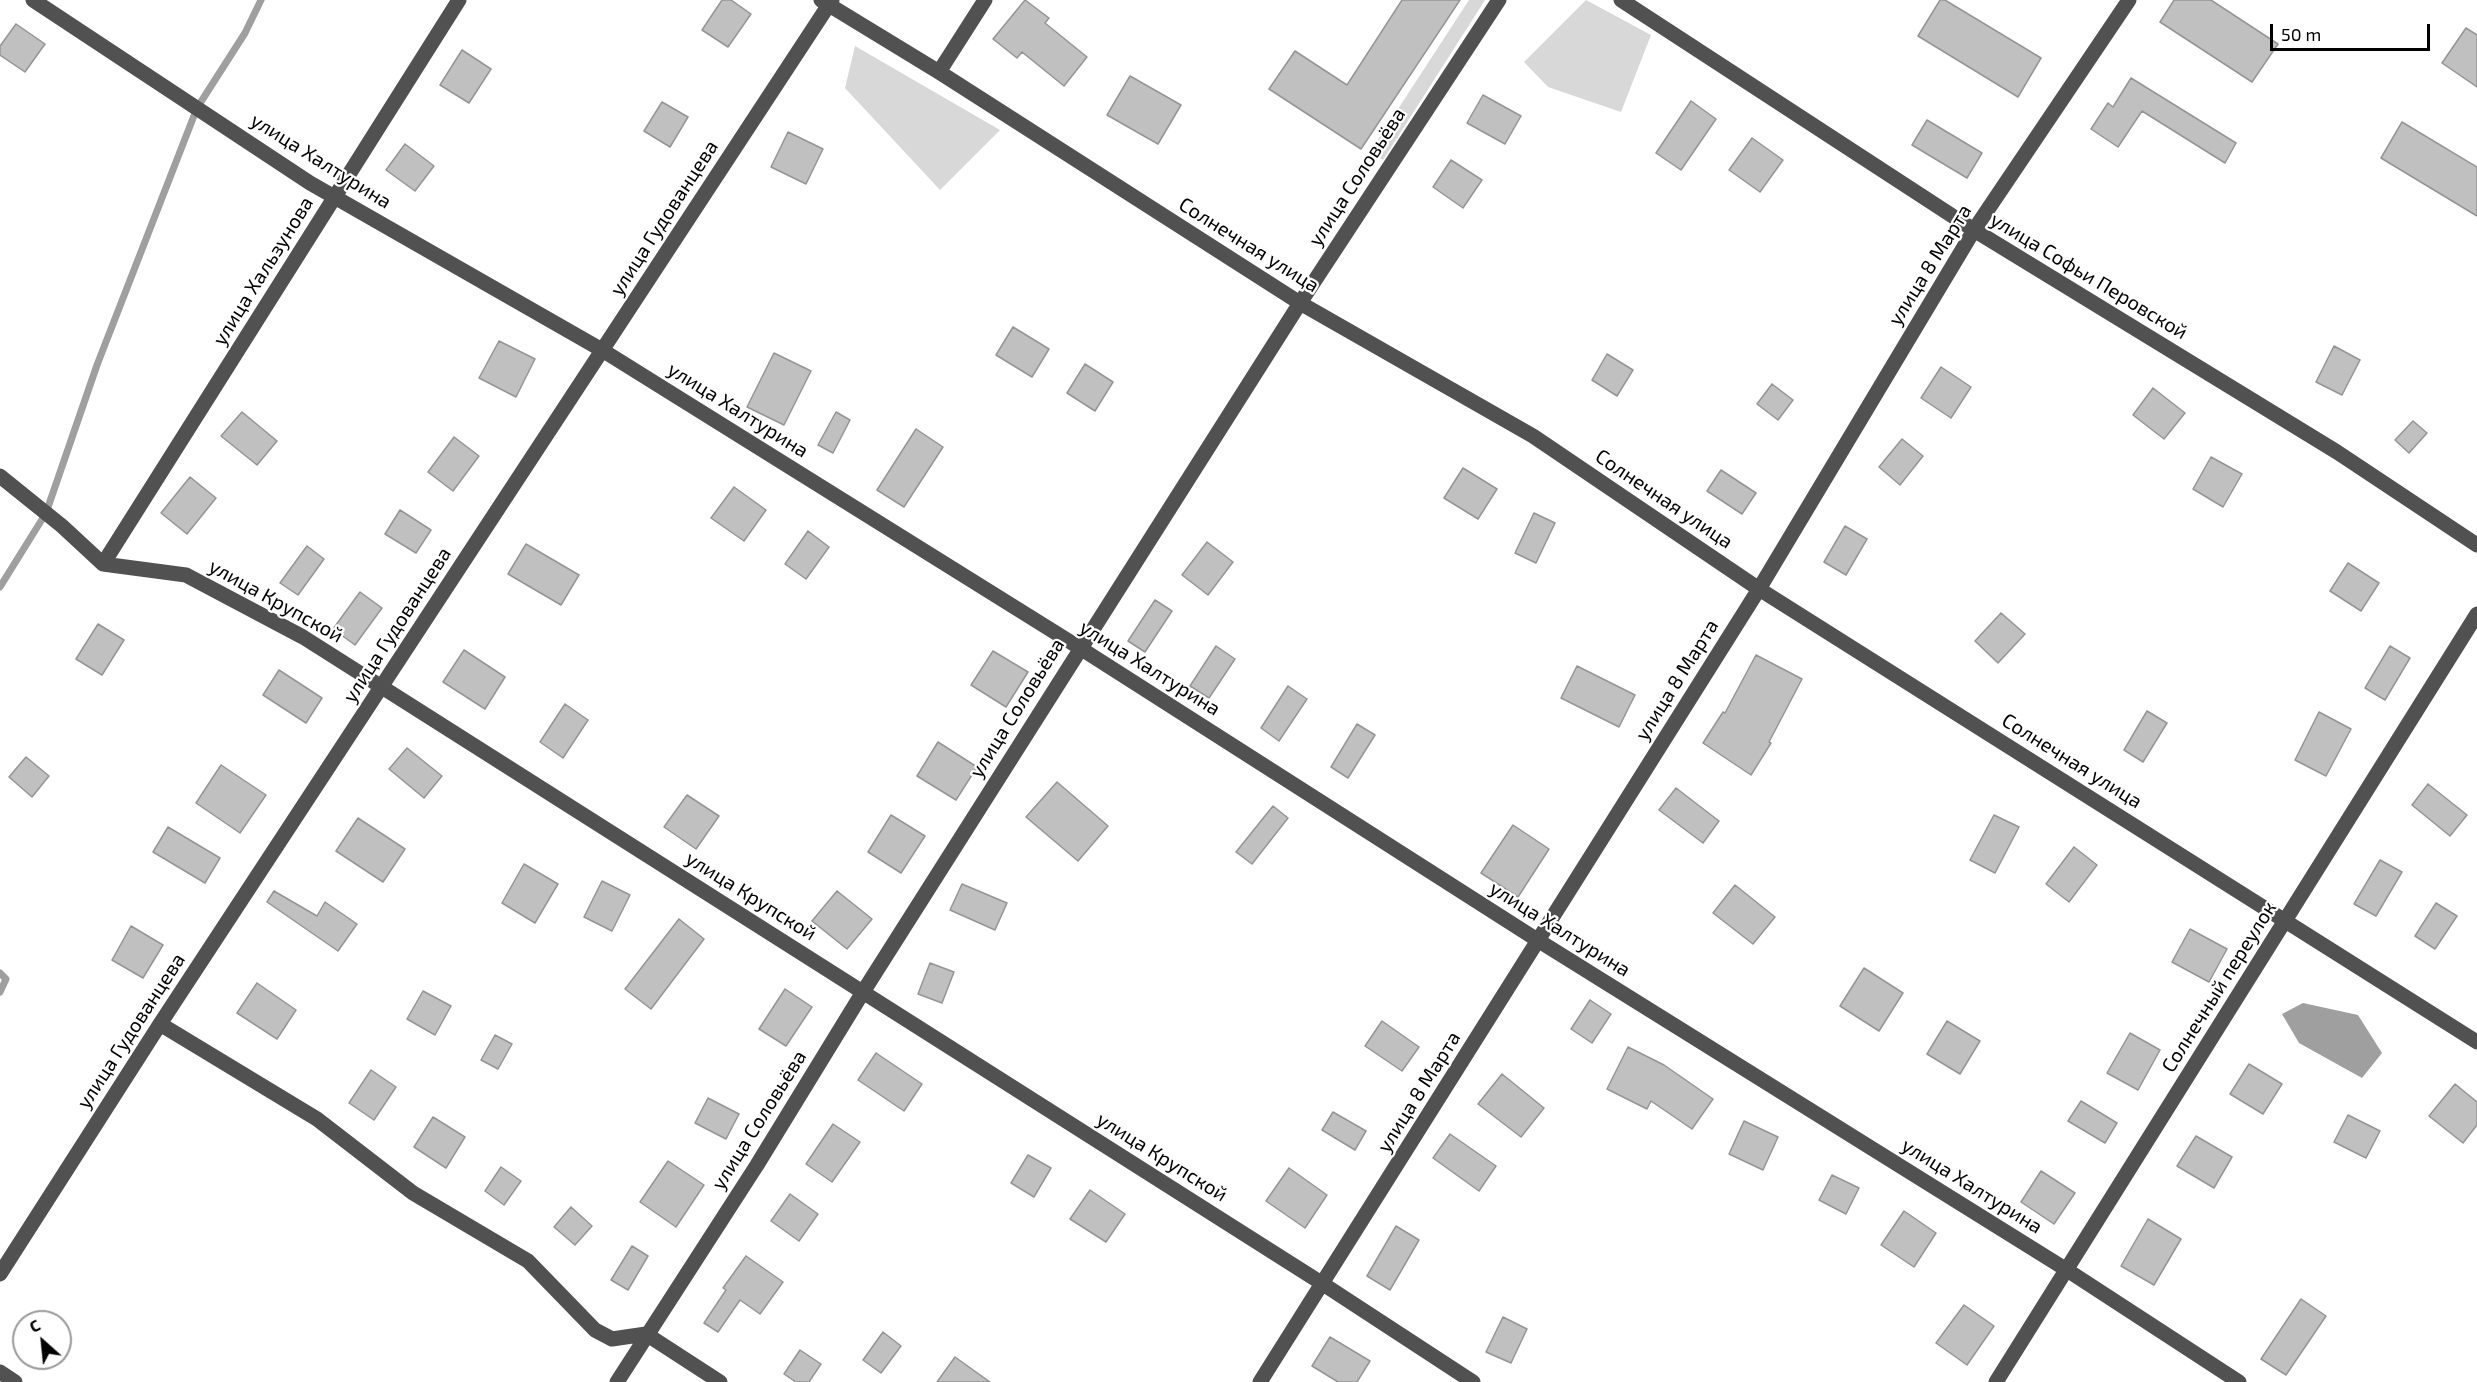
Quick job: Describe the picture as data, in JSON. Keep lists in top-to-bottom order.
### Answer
{
  "streets": {
    "street": [
      "улица Халтурина",
      "улица Соловьёва",
      "улица Гудованцева",
      "Солнечная улица",
      "улица 8 Марта",
      "улица Хальзунова",
      "улица Софьи Перовской",
      "улица Крупской",
      "Солнечный переулок"
    ]
  },
  "crossings": [
    ["улица Халтурина", "улица Соловьёва"],
    ["улица Халтурина", "улица Гудованцева"],
    ["улица Халтурина", "улица 8 Марта"],
    ["улица Халтурина", "улица Хальзунова"],
    ["улица Халтурина", "Солнечный переулок"],
    ["улица Соловьёва", "Солнечная улица"],
    ["улица Соловьёва", "улица Крупской"],
    ["улица Гудованцева", "Солнечная улица"],
    ["улица Гудованцева", "улица Крупской"],
    ["Солнечная улица", "улица 8 Марта"],
    ["Солнечная улица", "Солнечный переулок"],
    ["улица 8 Марта", "улица Софьи Перовской"],
    ["улица 8 Марта", "улица Крупской"],
    ["улица Хальзунова", "улица Крупской"]
  ],
  "scale_bar": "50 m",
  "north": "top left"
}
